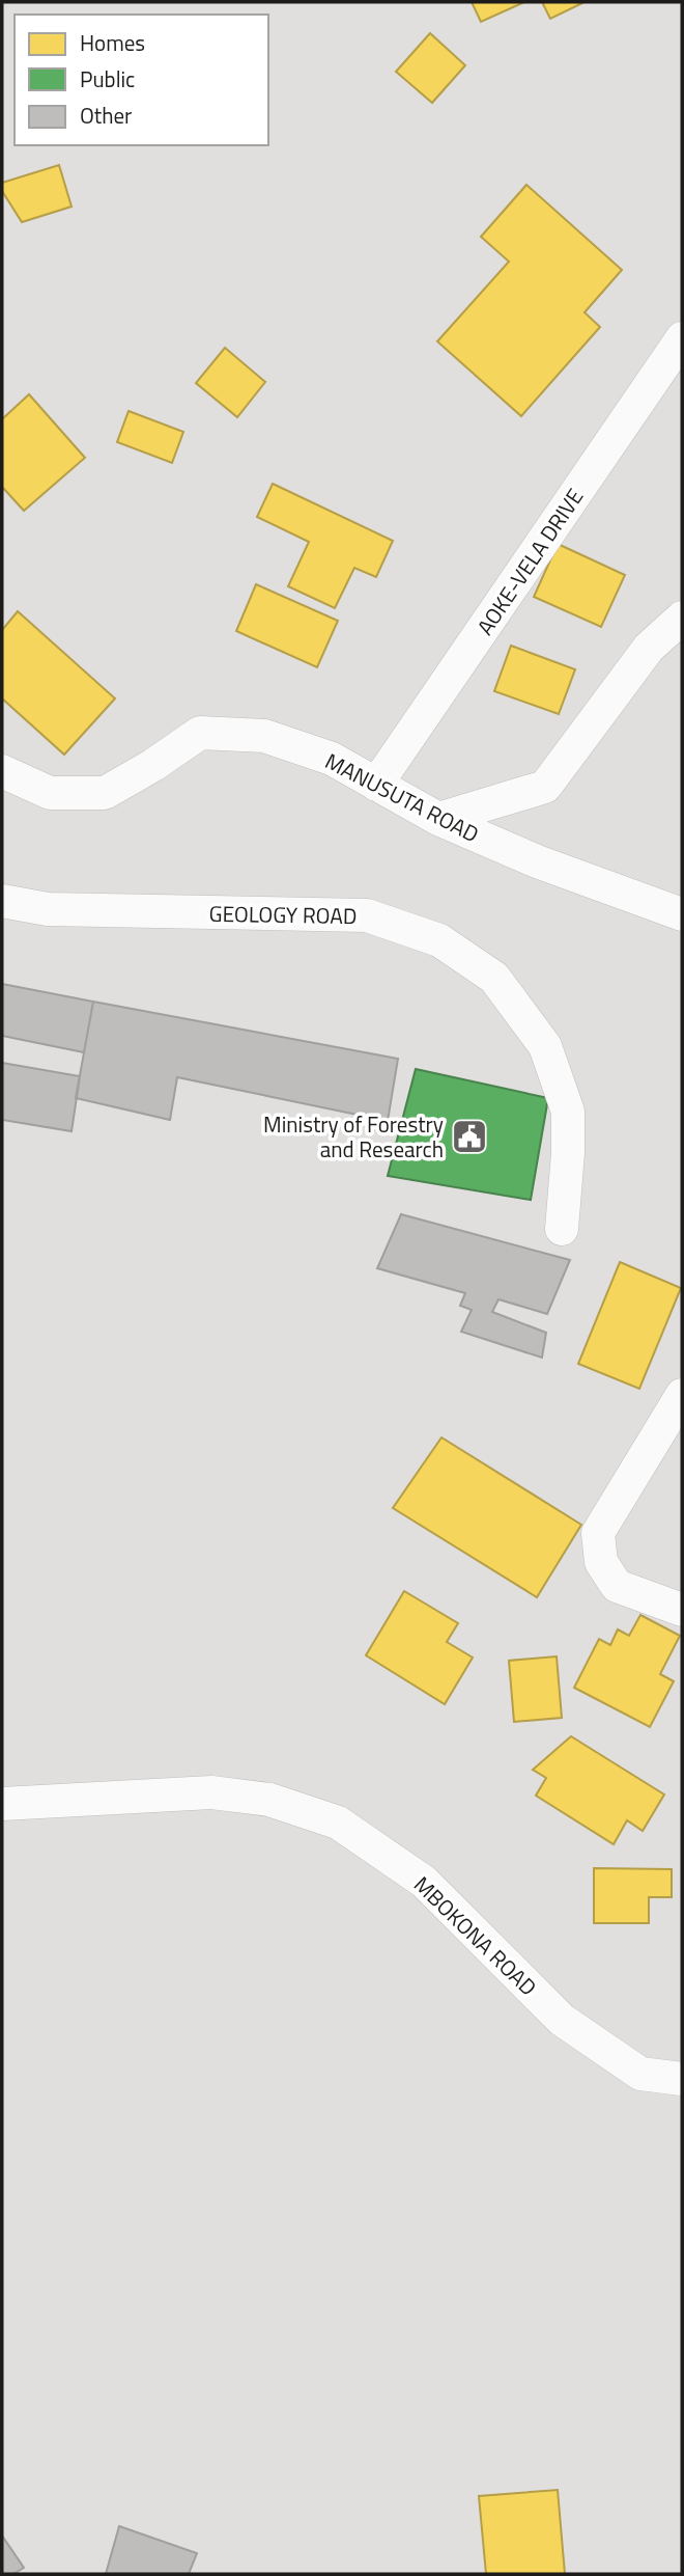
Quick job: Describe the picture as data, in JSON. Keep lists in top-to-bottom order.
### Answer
{
  "streets": {
    "street": [
      "AOKE-VELA DRIVE",
      "MANUSUTA ROAD",
      "GEOLOGY ROAD",
      "MBOKONA ROAD"
    ]
  },
  "crossings": [
    ["AOKE-VELA DRIVE", "MANUSUTA ROAD"]
  ],
  "places": {
    "public building": ["Ministry of Forestry and Research"]
  },
  "legend": ["Homes", "Public", "Other"]
}
